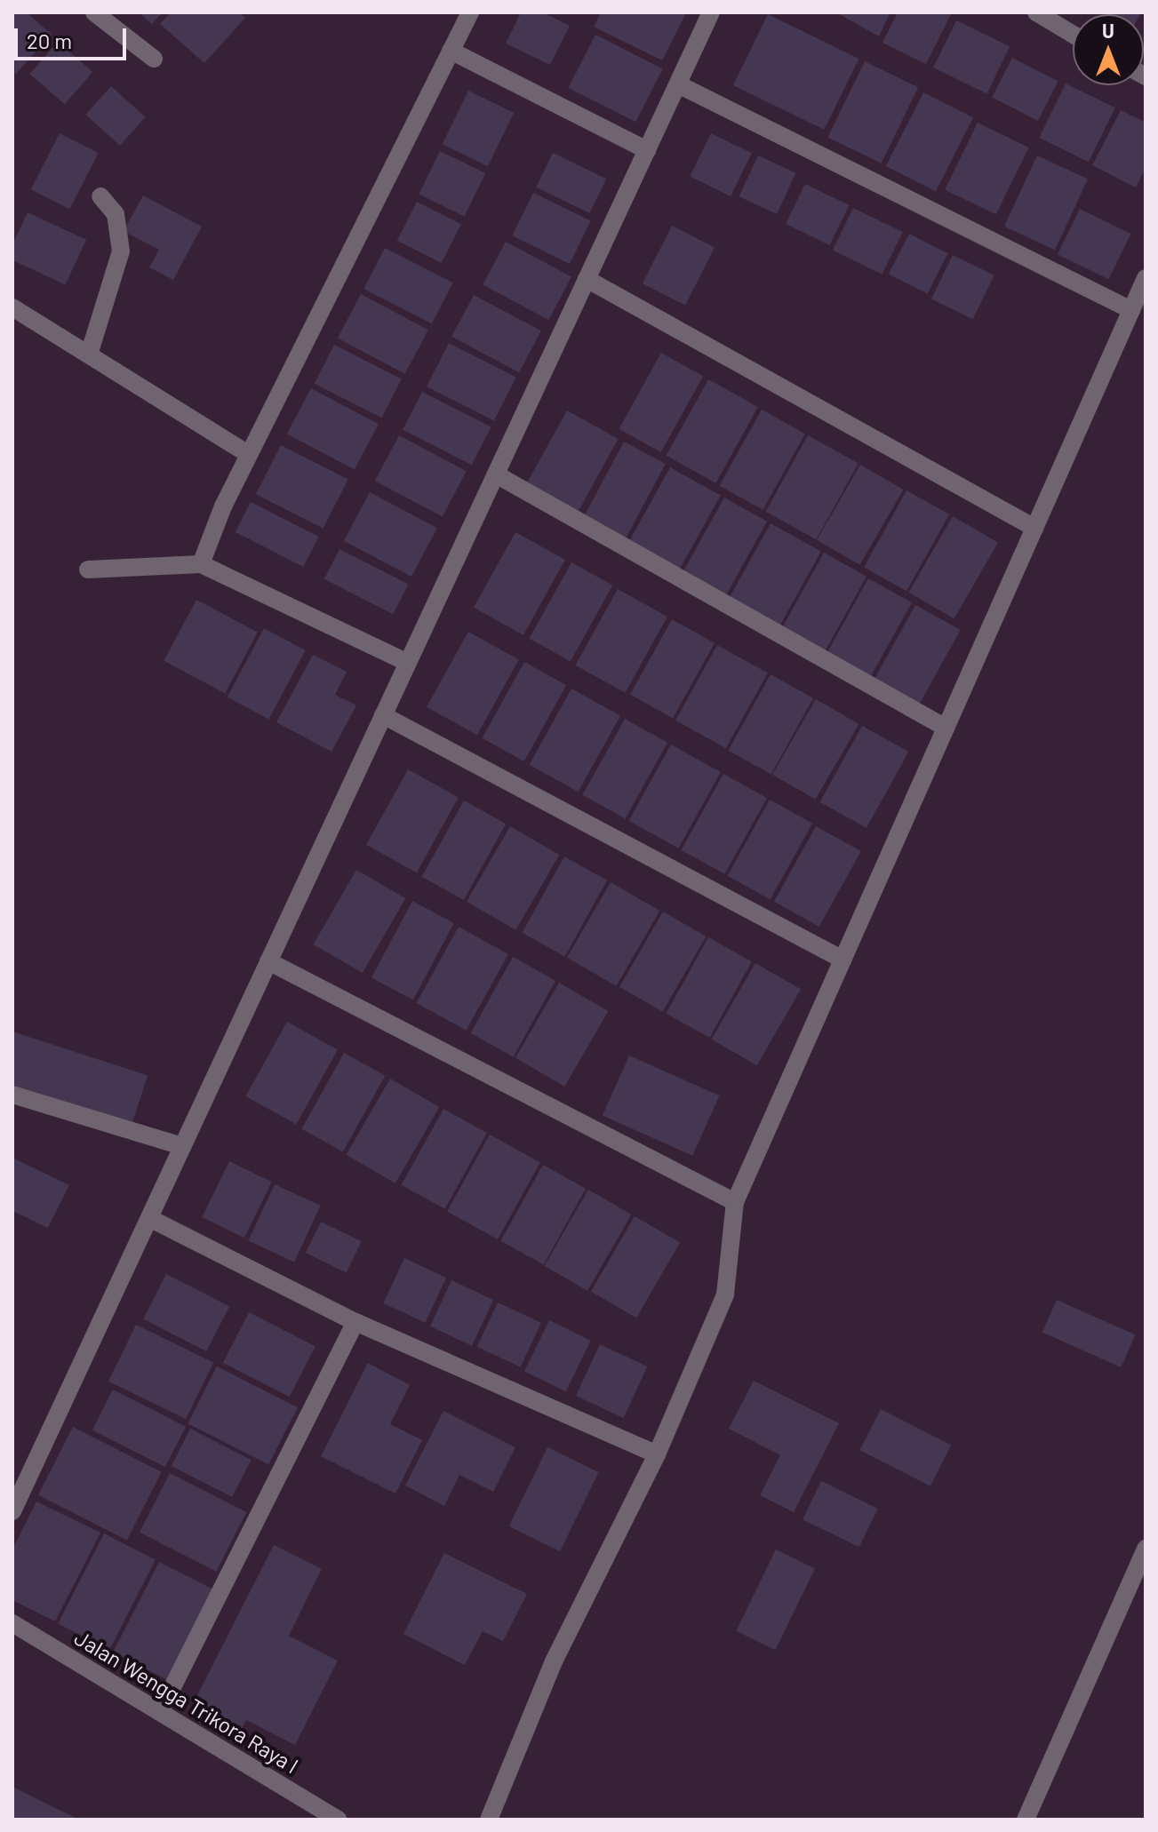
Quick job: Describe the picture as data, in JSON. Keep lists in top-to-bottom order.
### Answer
{
  "streets": {
    "street": ["Jalan Wengga Trikora Raya I"]
  },
  "scale_bar": "20 m",
  "north": "top"
}
